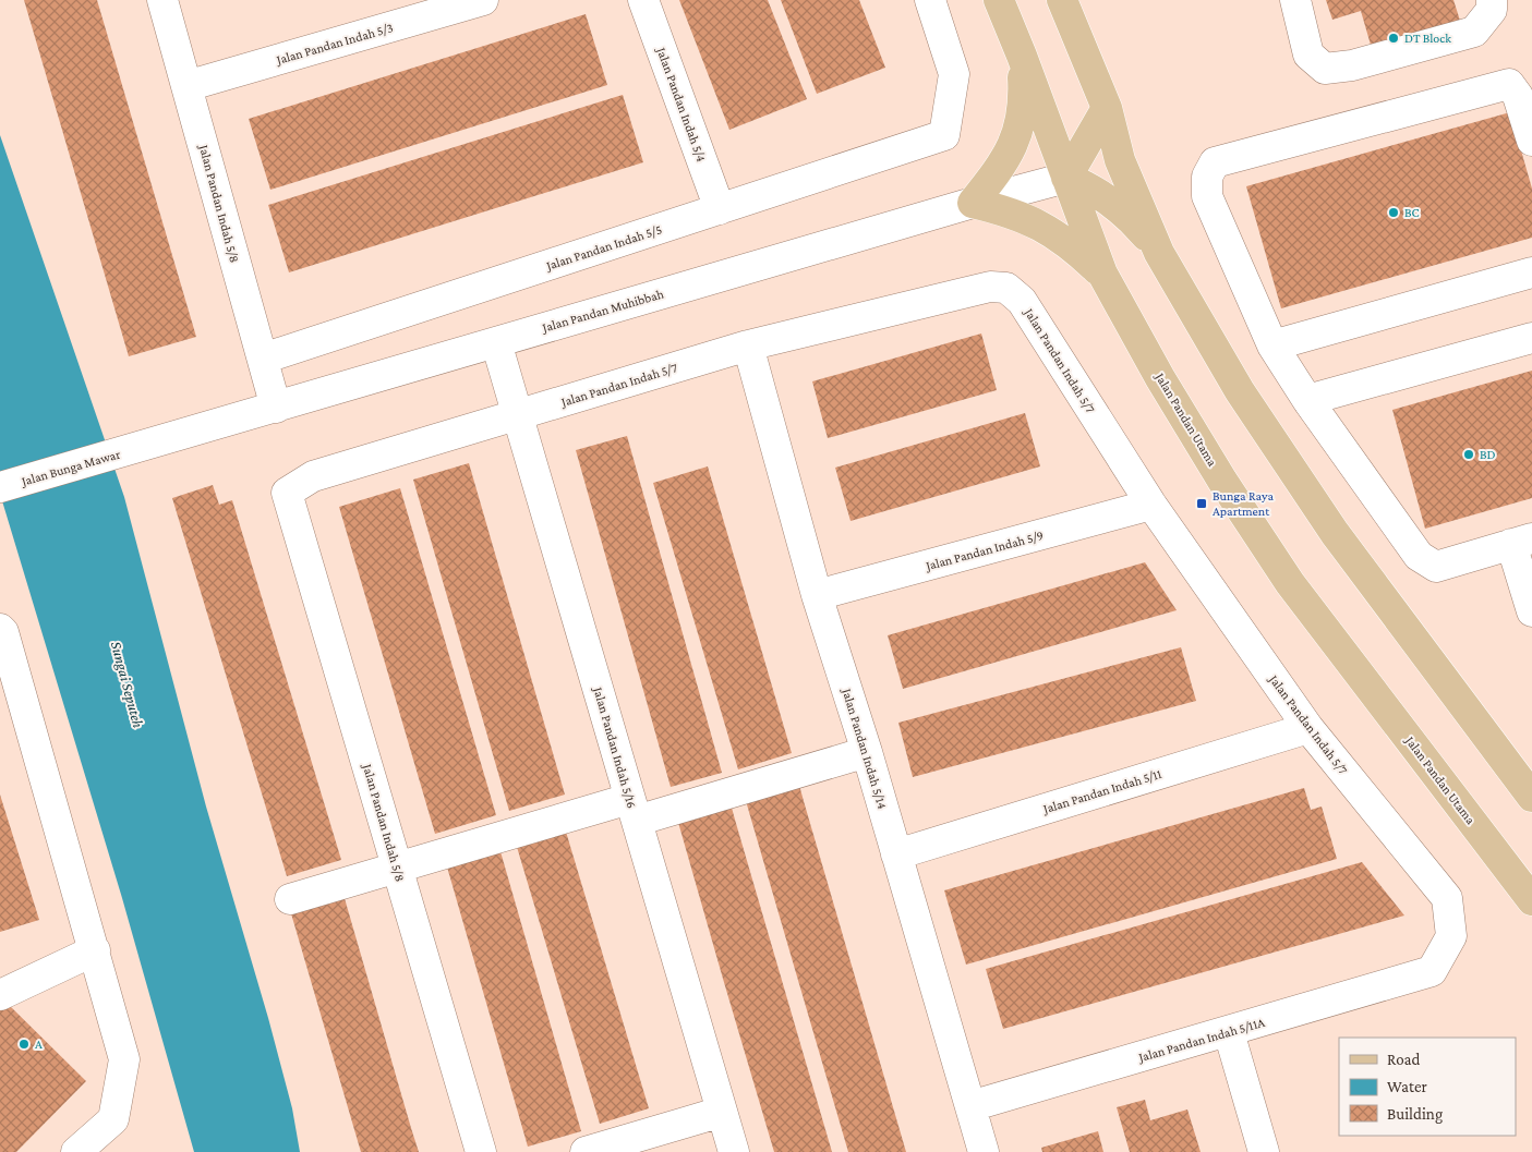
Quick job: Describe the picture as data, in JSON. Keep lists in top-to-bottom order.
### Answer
{
  "streets": {
    "main road": ["Jalan Pandan Utama"],
    "street": [
      "Jalan Pandan Indah 5/3",
      "Jalan Pandan Indah 5/4",
      "Jalan Pandan Indah 5/8",
      "Jalan Pandan Indah 5/5",
      "Jalan Pandan Muhibbah",
      "Jalan Pandan Indah 5/7",
      "Jalan Bunga Mawar",
      "Jalan Pandan Indah 5/9",
      "Jalan Pandan Indah 5/16",
      "Jalan Pandan Indah 5/14",
      "Jalan Pandan Indah 5/11",
      "Jalan Pandan Indah 5/11A"
    ]
  },
  "crossings": [
    ["Jalan Pandan Indah 5/3", "Jalan Pandan Indah 5/8"],
    ["Jalan Pandan Indah 5/4", "Jalan Pandan Indah 5/5"],
    ["Jalan Pandan Indah 5/8", "Jalan Pandan Indah 5/5"],
    ["Jalan Pandan Indah 5/8", "Jalan Pandan Muhibbah"],
    ["Jalan Pandan Indah 5/8", "Jalan Pandan Indah 5/7"],
    ["Jalan Pandan Muhibbah", "Jalan Pandan Utama"],
    ["Jalan Pandan Muhibbah", "Jalan Bunga Mawar"],
    ["Jalan Pandan Muhibbah", "Jalan Pandan Indah 5/16"],
    ["Jalan Pandan Indah 5/7", "Jalan Pandan Indah 5/9"],
    ["Jalan Pandan Indah 5/7", "Jalan Pandan Indah 5/16"],
    ["Jalan Pandan Indah 5/7", "Jalan Pandan Indah 5/14"],
    ["Jalan Pandan Indah 5/7", "Jalan Pandan Indah 5/11"],
    ["Jalan Pandan Indah 5/7", "Jalan Pandan Indah 5/11A"],
    ["Jalan Pandan Indah 5/9", "Jalan Pandan Indah 5/14"],
    ["Jalan Pandan Indah 5/14", "Jalan Pandan Indah 5/11"],
    ["Jalan Pandan Indah 5/14", "Jalan Pandan Indah 5/11A"]
  ],
  "water": ["Sungai Seputeh"],
  "places": {
    "other": [
      "DT Block",
      "BC",
      "BD",
      "A"
    ],
    "transit": ["Bunga Raya Apartment"]
  },
  "legend": ["Road", "Water", "Building"]
}
